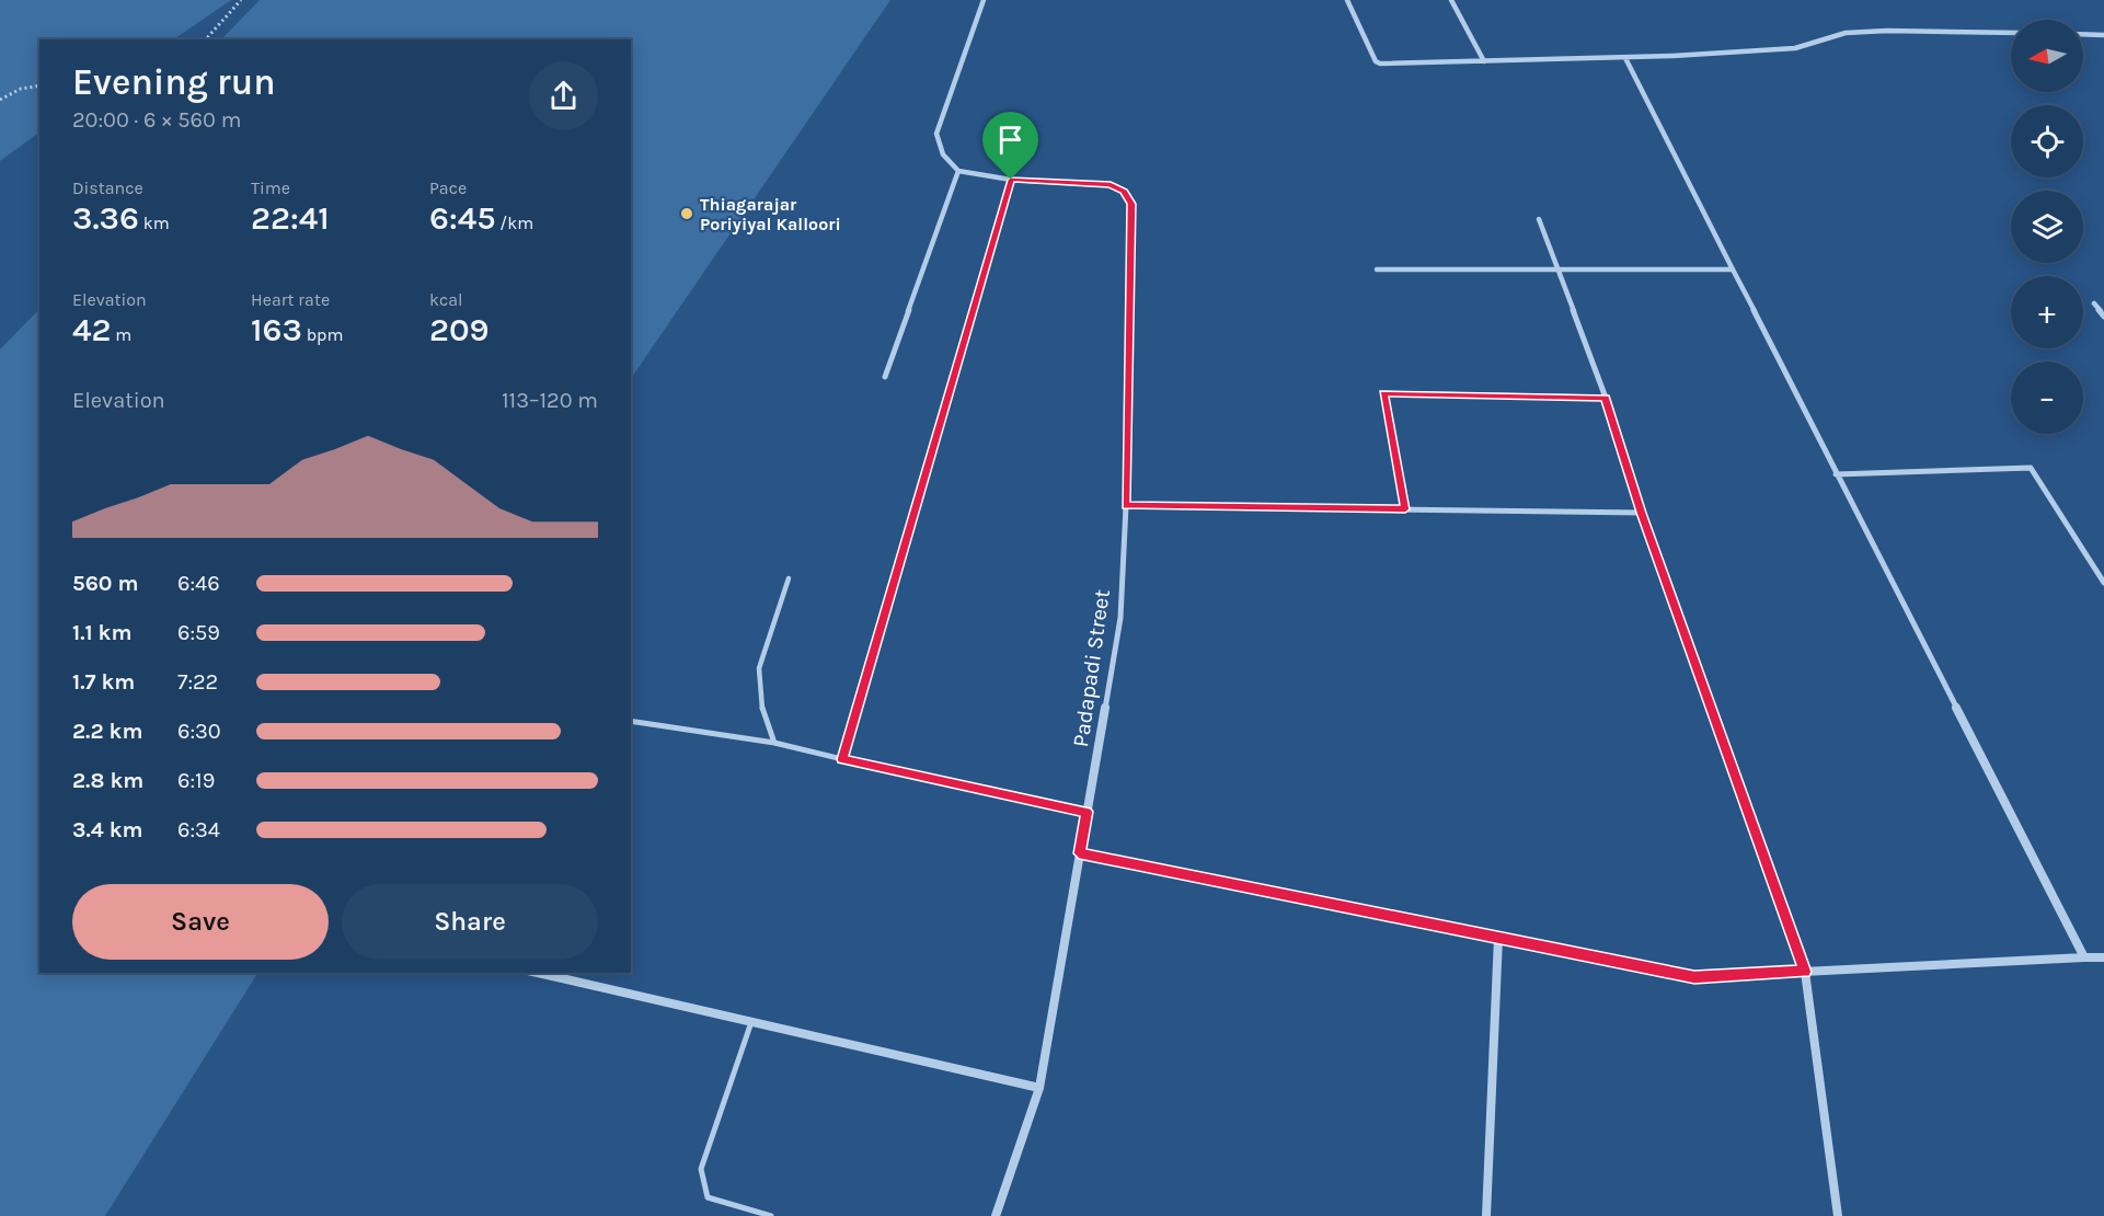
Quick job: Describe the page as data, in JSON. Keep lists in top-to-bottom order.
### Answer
{
  "streets": {
    "street": ["Padapadi Street"]
  },
  "places": ["Thiagarajar Poriyiyal Kalloori"],
  "north": "left",
  "page": {
    "map_buttons": ["+", "−"],
    "heading": ["Evening run", "20:00 · 6 × 560 m"],
    "stats": [
      ["Distance", "3.36 km"],
      ["Time", "22:41"],
      ["Pace", "6:45 /km"],
      ["Elevation", "42 m"],
      ["Heart rate", "163 bpm"],
      ["kcal", "209"]
    ],
    "chart": ["Elevation", "113–120 m"],
    "list": [
      {
        "name": "560 m",
        "note": "6:46"
      },
      {
        "name": "1.1 km",
        "note": "6:59"
      },
      {
        "name": "1.7 km",
        "note": "7:22"
      },
      {
        "name": "2.2 km",
        "note": "6:30"
      },
      {
        "name": "2.8 km",
        "note": "6:19"
      },
      {
        "name": "3.4 km",
        "note": "6:34"
      }
    ],
    "buttons": ["Save", "Share"]
  }
}
